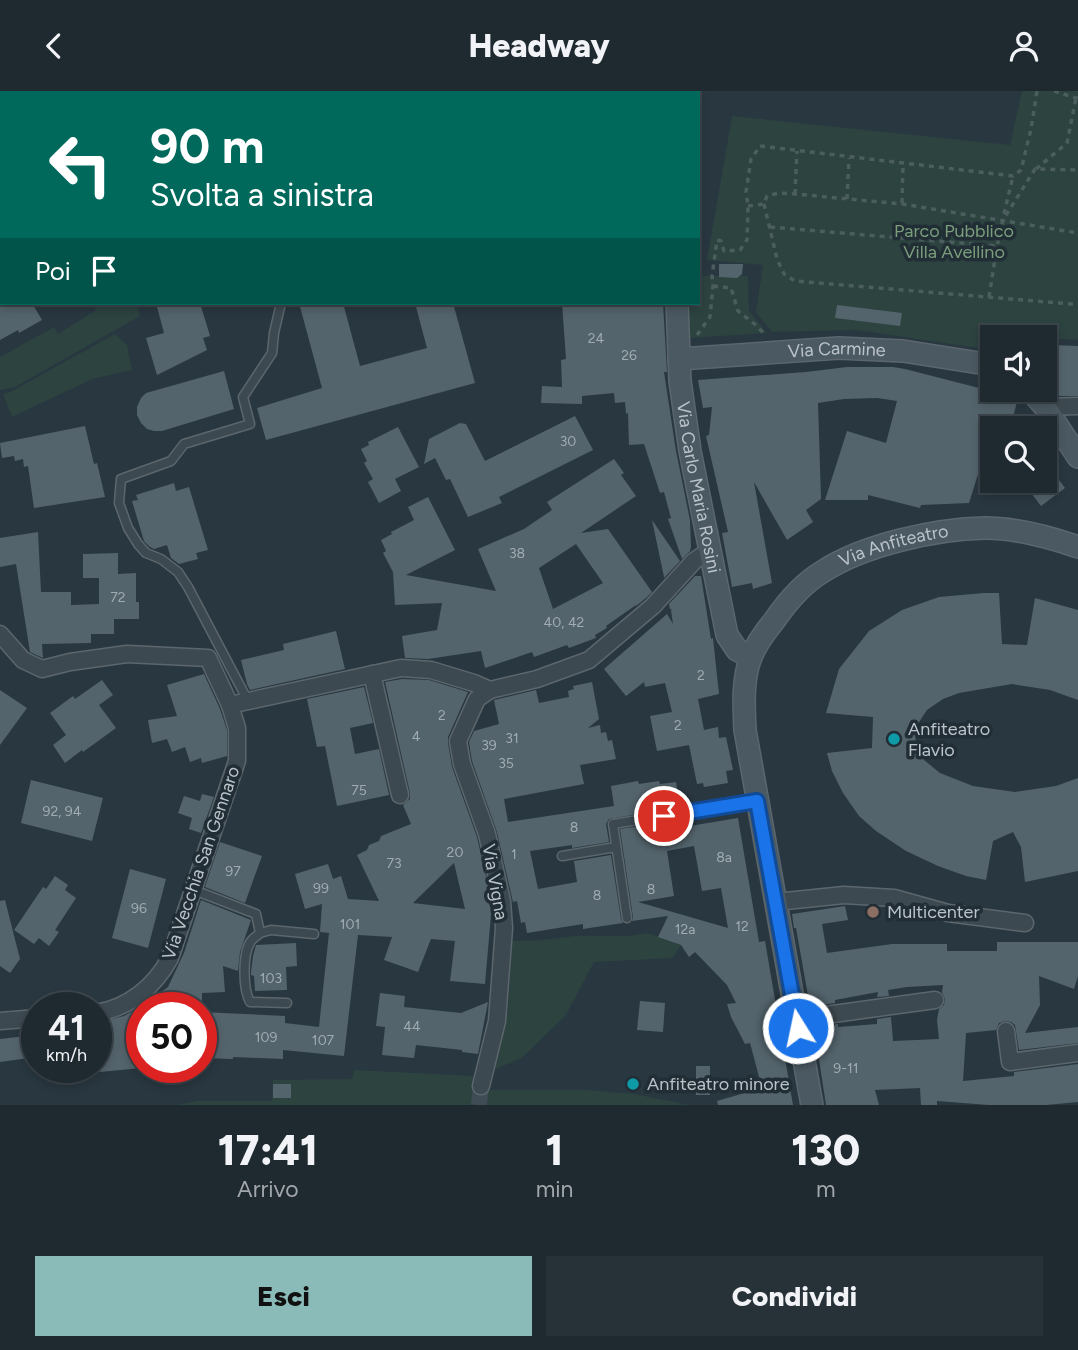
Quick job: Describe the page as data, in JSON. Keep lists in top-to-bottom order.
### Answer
{
  "streets": {
    "main road": ["Via Carmine", "Via Carlo Maria Rosini", "Via Anfiteatro"],
    "street": ["Via Vecchia San Gennaro", "Via Vigna"]
  },
  "crossings": [
    ["Via Carmine", "Via Carlo Maria Rosini"],
    ["Via Carlo Maria Rosini", "Via Anfiteatro"]
  ],
  "parks": ["Parco Pubblico Villa Avellino"],
  "places": ["Anfiteatro Flavio", "Multicenter", "Anfiteatro minore"],
  "house_numbers": [
    "24",
    "26",
    "30",
    "38",
    "72",
    "40, 42",
    "2",
    "2",
    "2",
    "4",
    "31",
    "39",
    "35",
    "75",
    "92, 94",
    "8",
    "20",
    "1",
    "8a",
    "73",
    "97",
    "99",
    "8",
    "8",
    "96",
    "101",
    "12",
    "12a",
    "103",
    "44",
    "109",
    "107",
    "9-11"
  ],
  "page": {
    "header": "Headway",
    "turn": ["90 m", "Svolta a sinistra"],
    "then": "Poi",
    "speed": "41 km/h",
    "limit": "50",
    "eta": [
      "17:41",
      "Arrivo",
      "1",
      "min",
      "130",
      "m"
    ],
    "buttons": ["Esci", "Condividi"]
  }
}
